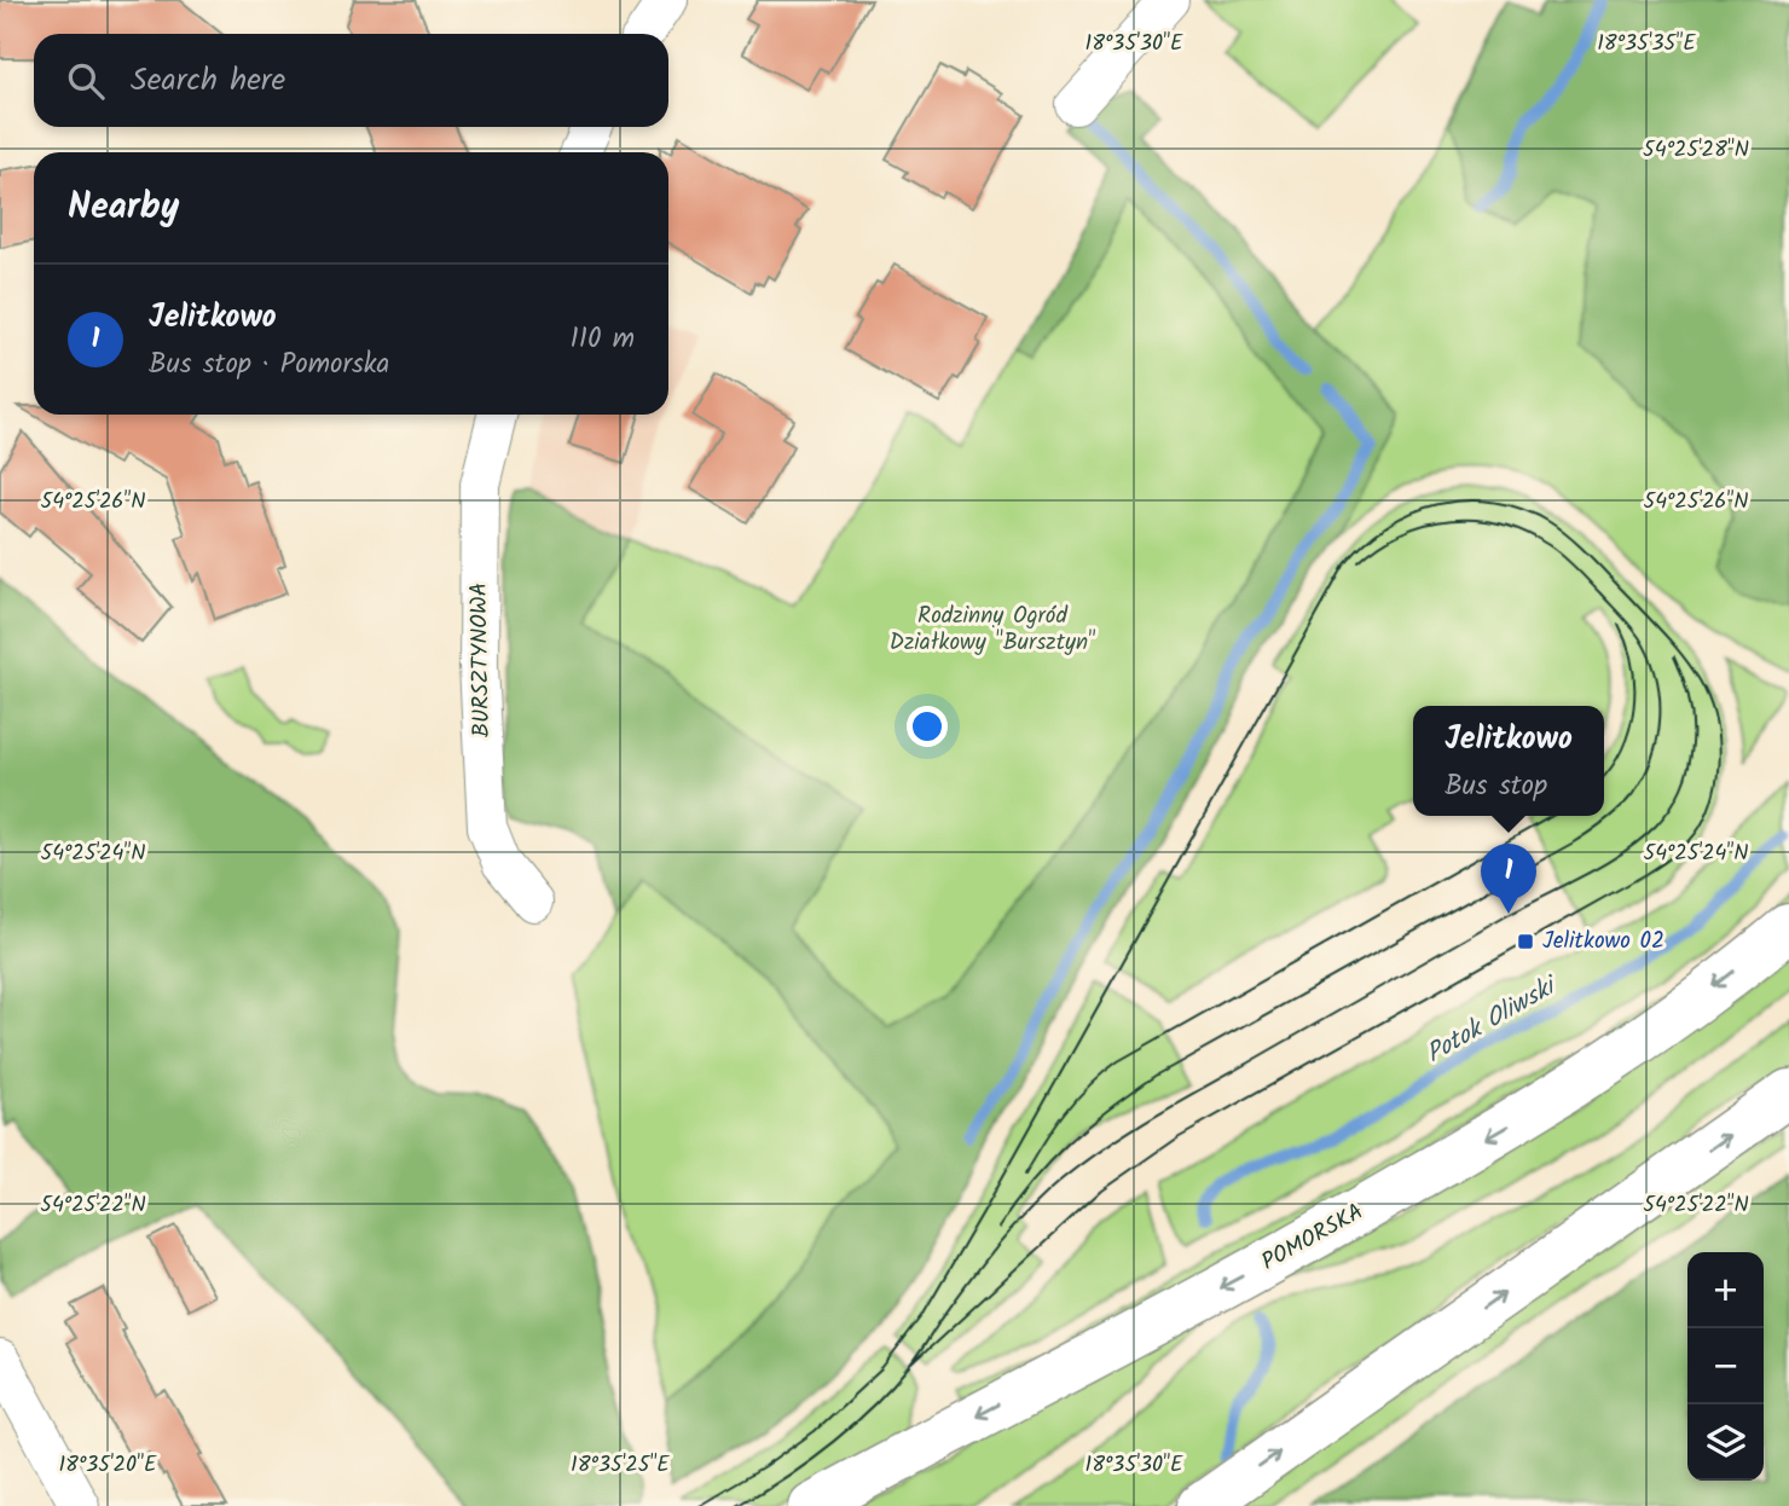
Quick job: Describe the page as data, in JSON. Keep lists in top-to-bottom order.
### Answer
{
  "streets": {
    "street": ["BURSZTYNOWA", "POMORSKA"]
  },
  "water": ["Potok Oliwski"],
  "parks": ["Rodzinny Ogród Działkowy \"Bursztyn\""],
  "places": {
    "transit": ["Jelitkowo 02"]
  },
  "page": {
    "search": "Search here",
    "heading": "Nearby",
    "list": [
      {
        "mark": "1",
        "name": "Jelitkowo",
        "note": "Bus stop · Pomorska",
        "value": "110 m"
      }
    ],
    "popup": ["Jelitkowo", "Bus stop"],
    "pins": "1",
    "map_buttons": ["+", "−"]
  },
  "coordinates": [
    "18°35'30\"E",
    "18°35'35\"E",
    "54°25'28\"N",
    "54°25'26\"N",
    "54°25'24\"N",
    "54°25'22\"N",
    "18°35'20\"E",
    "18°35'25\"E"
  ]
}
